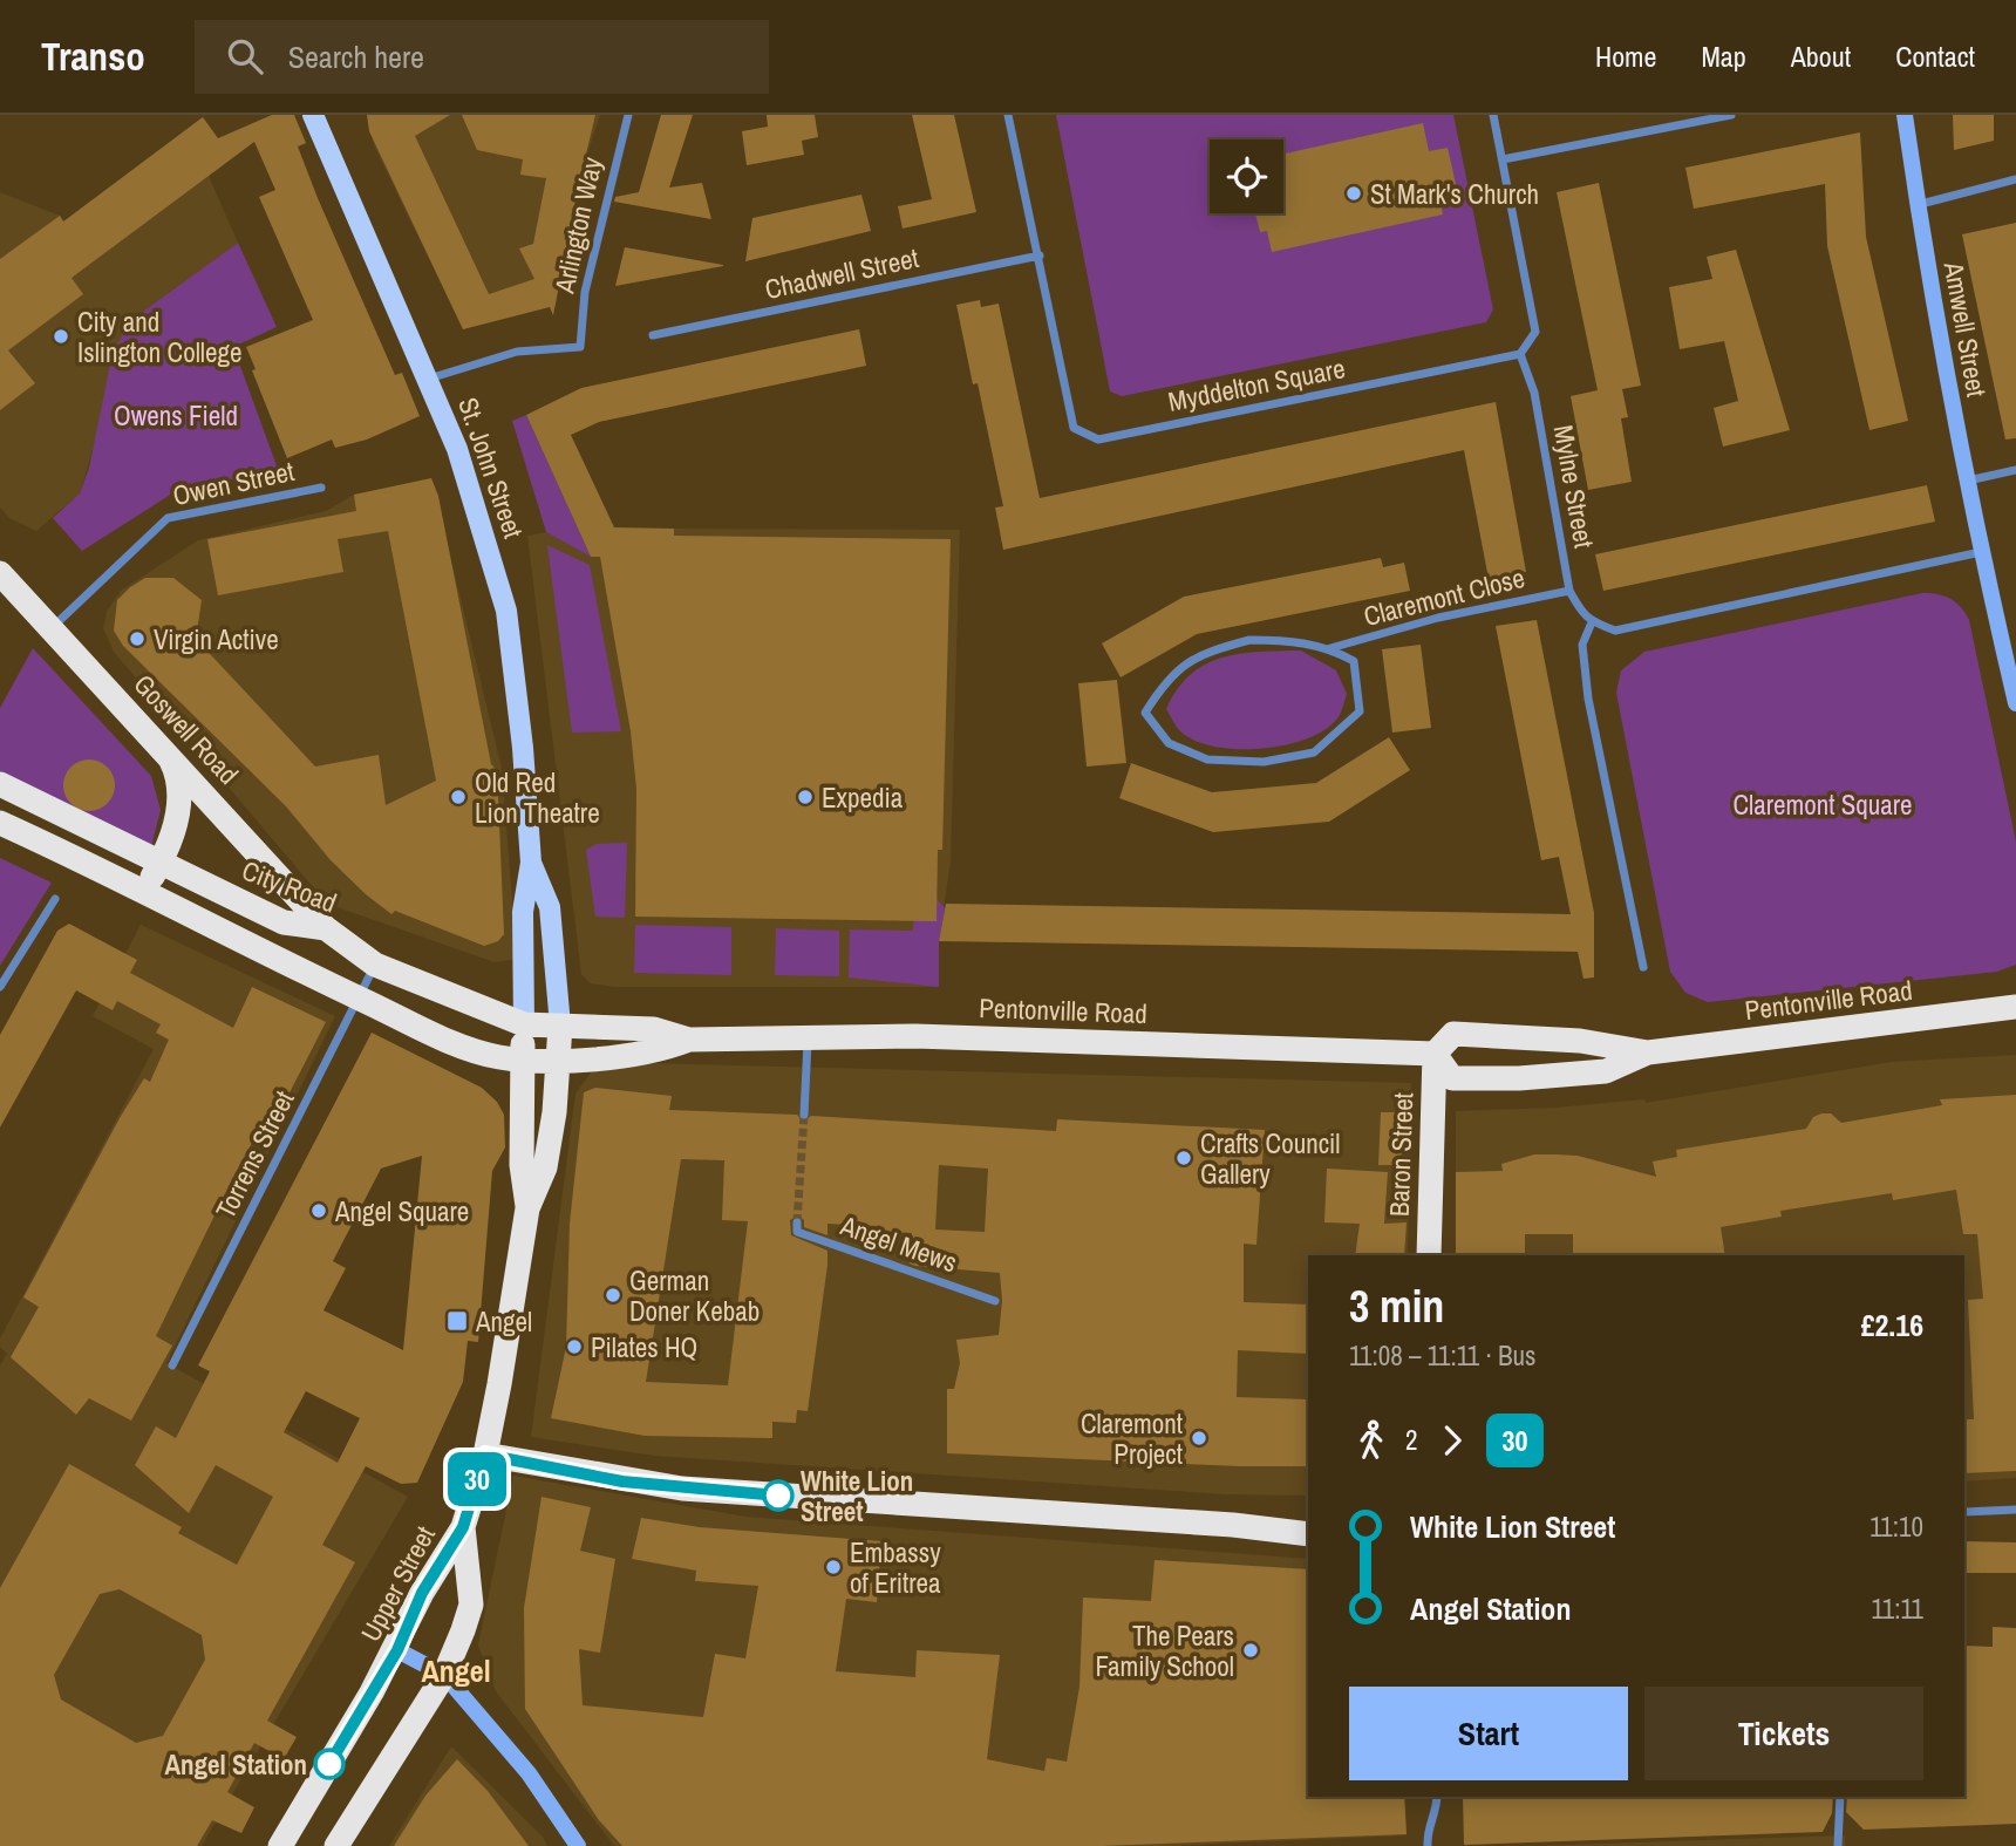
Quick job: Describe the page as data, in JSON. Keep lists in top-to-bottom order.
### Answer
{
  "streets": {
    "highway": [
      "Goswell Road",
      "City Road",
      "Pentonville Road",
      "Baron Street",
      "Upper Street"
    ],
    "main road": ["St. John Street"],
    "street": [
      "Arlington Way",
      "Chadwell Street",
      "Amwell Street",
      "Myddelton Square",
      "Owen Street",
      "Mylne Street",
      "Claremont Close",
      "Torrens Street",
      "Angel Mews"
    ]
  },
  "crossings": [
    ["Arlington Way", "St. John Street"],
    ["Chadwell Street", "Myddelton Square"],
    ["Myddelton Square", "Mylne Street"],
    ["St. John Street", "City Road"],
    ["St. John Street", "Pentonville Road"],
    ["Owen Street", "Goswell Road"],
    ["Mylne Street", "Claremont Close"],
    ["Goswell Road", "City Road"],
    ["City Road", "Pentonville Road"],
    ["City Road", "Torrens Street"],
    ["Pentonville Road", "Baron Street"]
  ],
  "districts": ["Angel"],
  "parks": ["Owens Field", "Claremont Square"],
  "places": {
    "other": [
      "St Mark's Church",
      "City and Islington College",
      "Virgin Active",
      "Old Red Lion Theatre",
      "Expedia",
      "Crafts Council Gallery",
      "Angel Square",
      "German Doner Kebab",
      "Pilates HQ",
      "Claremont Project",
      "White Lion Street",
      "Embassy of Eritrea",
      "The Pears Family School",
      "Angel Station"
    ],
    "transit": ["Angel"]
  },
  "lines": ["bus line 30"],
  "page": {
    "header": "Transo",
    "search": "Search here",
    "nav": [
      "Home",
      "Map",
      "About",
      "Contact"
    ],
    "on_map": "30",
    "heading": ["3 min", "11:08 – 11:11 · Bus", "£2.16"],
    "legs": ["2", "30"],
    "list": [
      {
        "name": "White Lion Street",
        "value": "11:10"
      },
      {
        "name": "Angel Station",
        "value": "11:11"
      }
    ],
    "buttons": ["Start", "Tickets"]
  }
}
